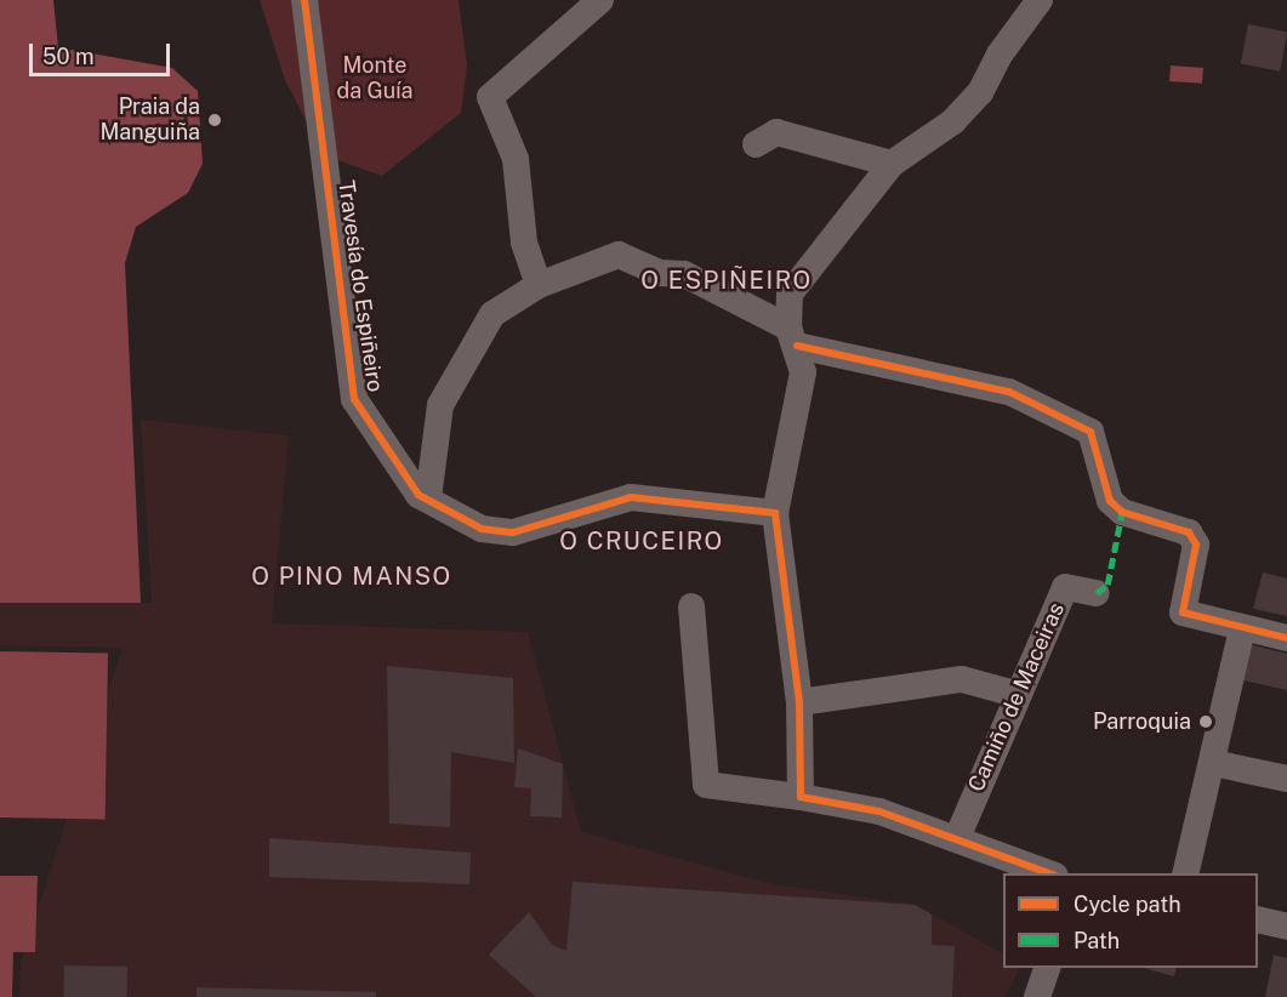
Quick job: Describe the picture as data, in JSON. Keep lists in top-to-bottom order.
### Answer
{
  "streets": {
    "street": ["Travesía do Espiñeiro", "Camiño de Maceiras"]
  },
  "districts": ["O ESPIÑEIRO", "O CRUCEIRO", "O PINO MANSO"],
  "parks": ["Monte da Guía"],
  "places": ["Praia da Manguiña", "Parroquia"],
  "legend": ["Cycle path", "Path"],
  "scale_bar": "50 m"
}
